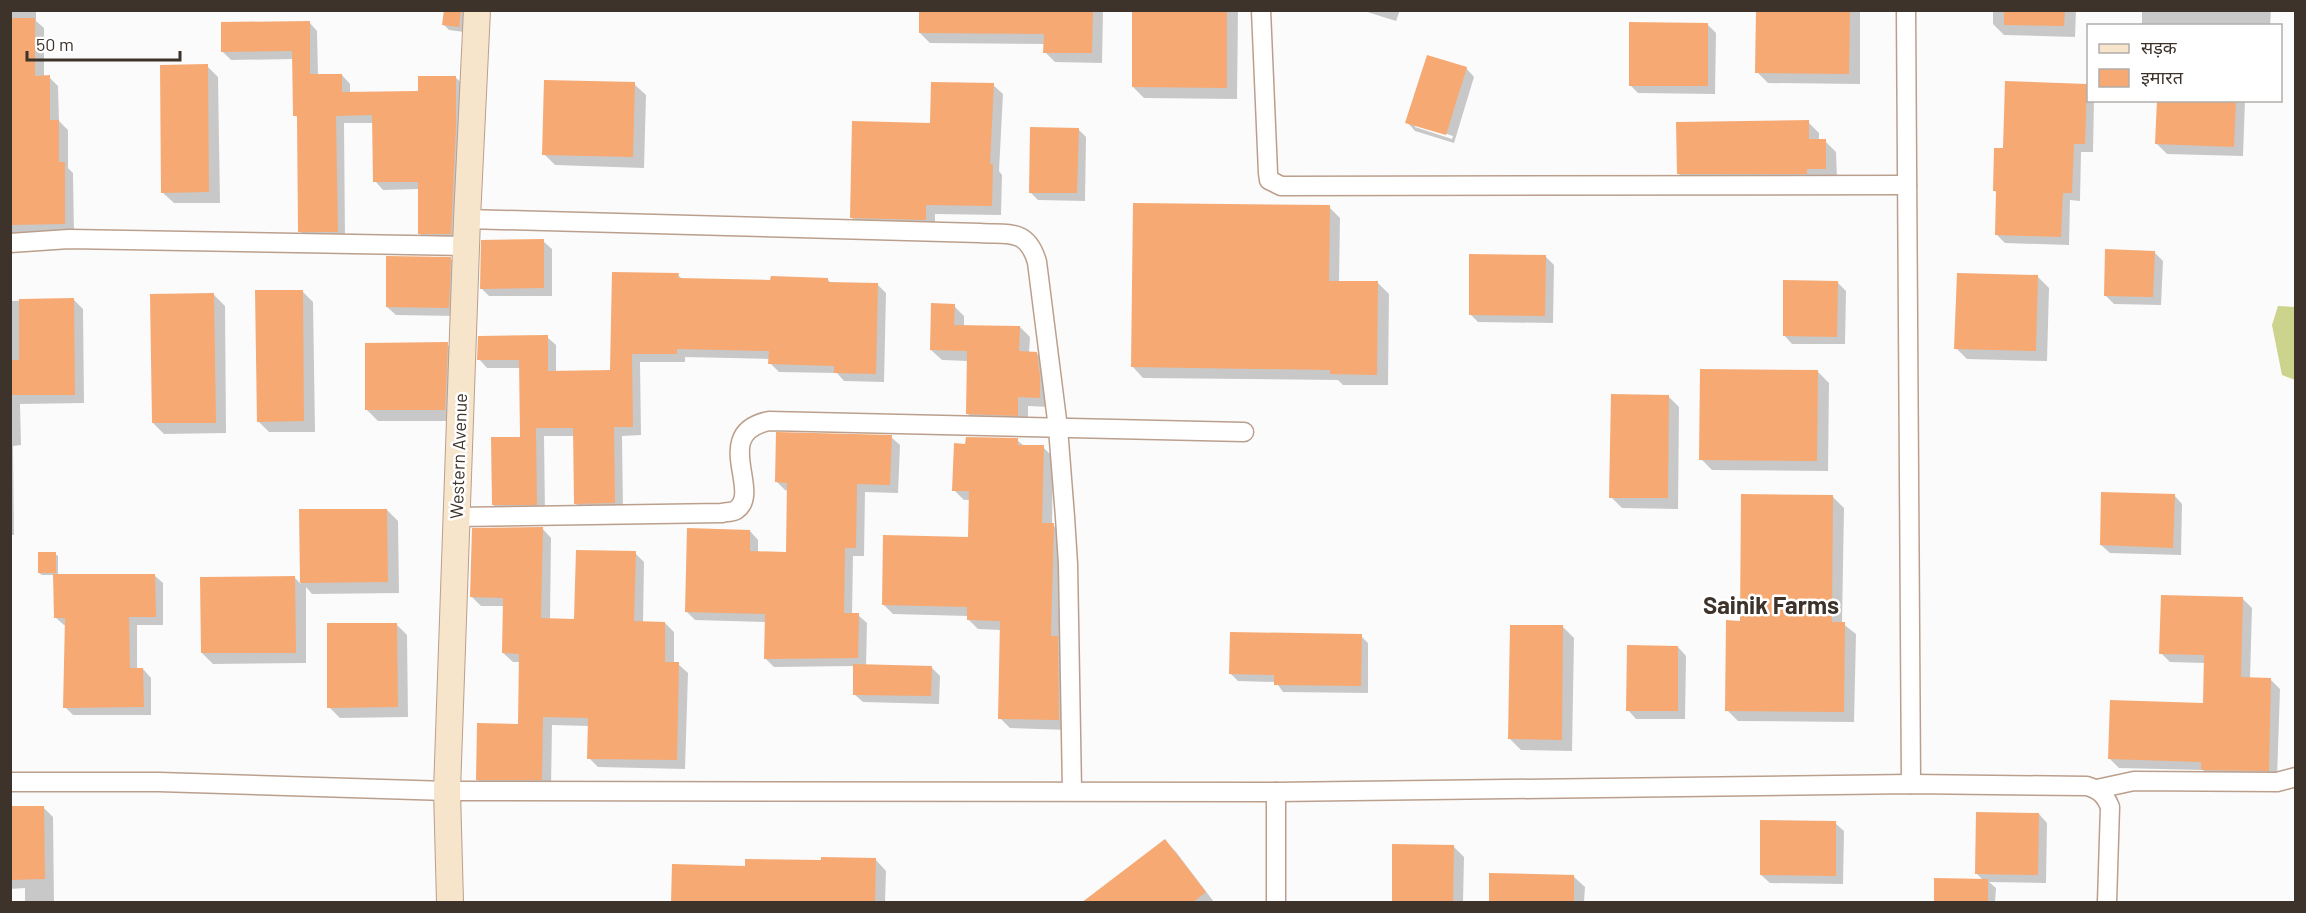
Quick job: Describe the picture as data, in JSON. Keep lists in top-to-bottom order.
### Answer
{
  "streets": {
    "street": ["Western Avenue"]
  },
  "districts": ["Sainik Farms"],
  "legend": ["सड़क", "इमारत"],
  "scale_bar": "50 m"
}
